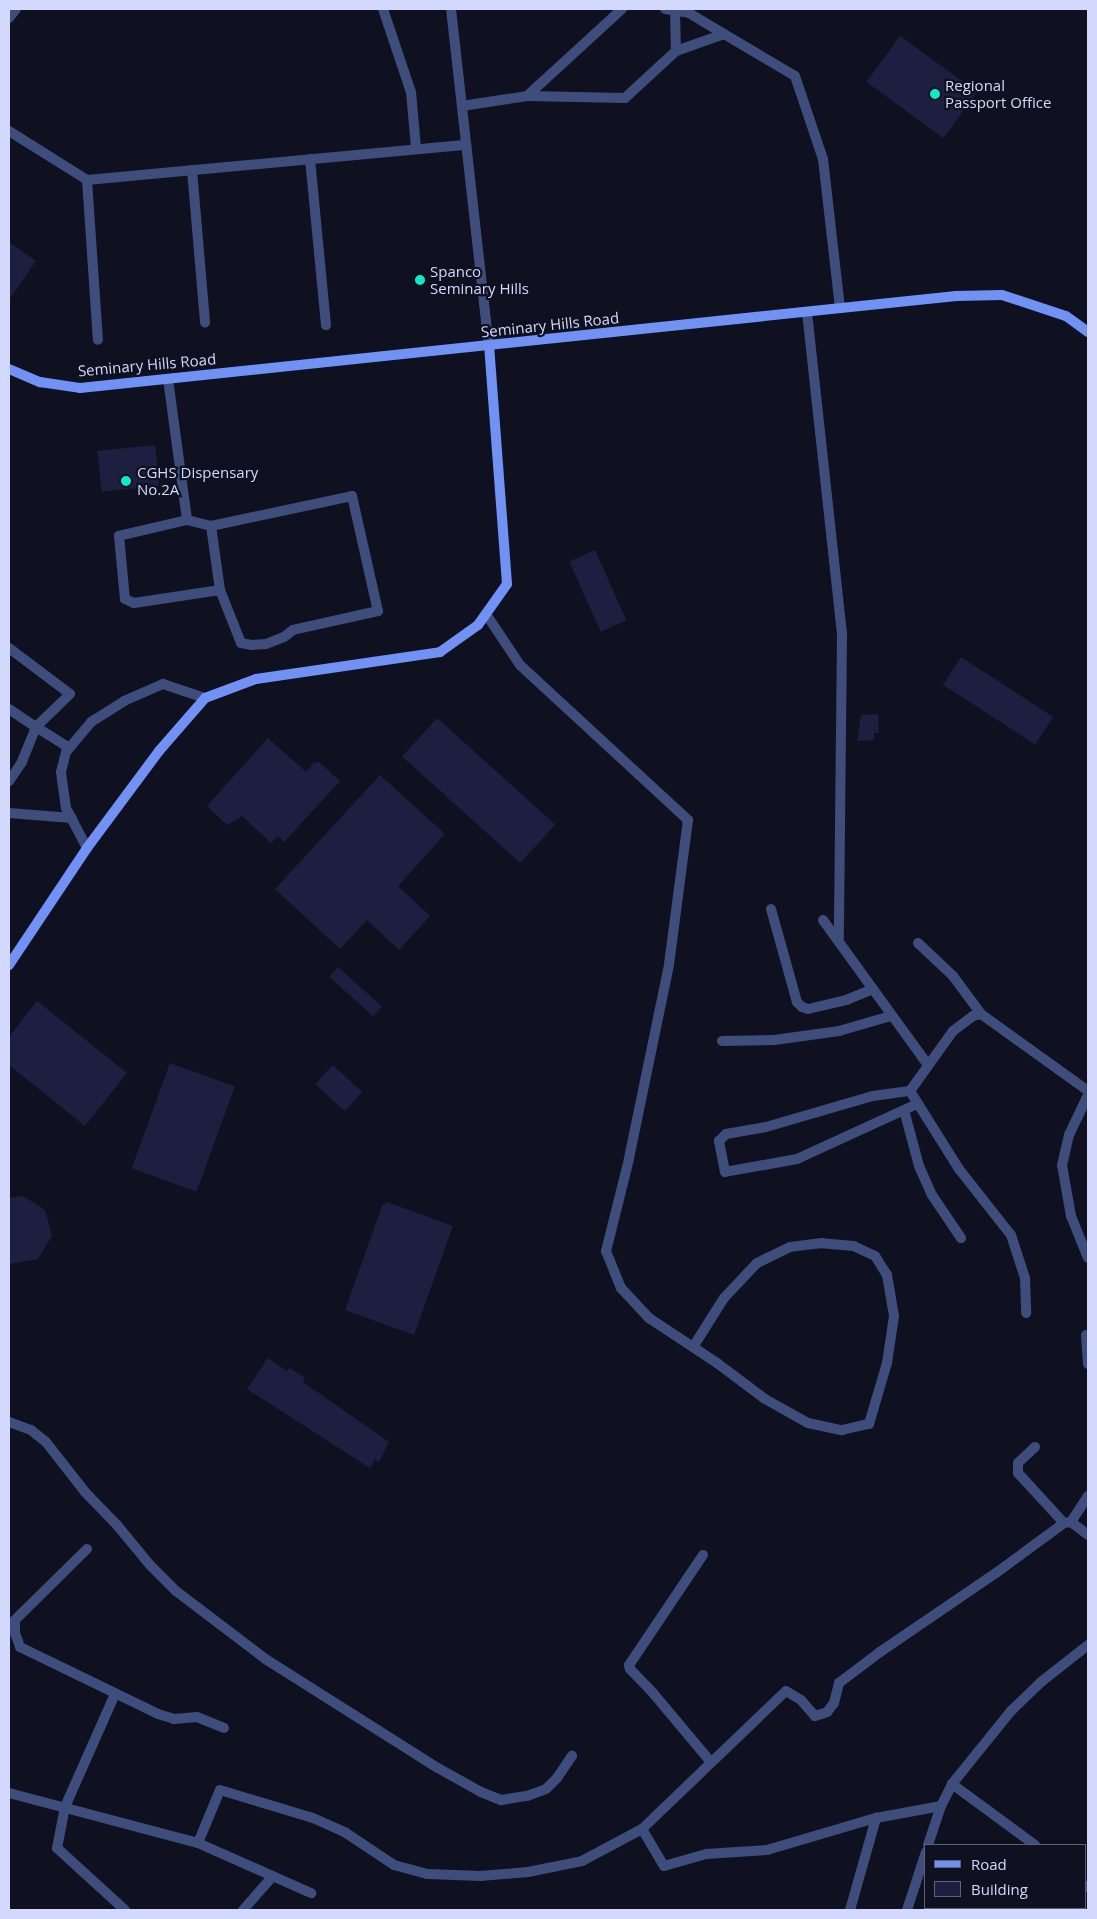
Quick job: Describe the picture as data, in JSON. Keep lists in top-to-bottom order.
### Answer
{
  "streets": {
    "street": ["Seminary Hills Road"]
  },
  "places": ["Regional Passport Office", "Spanco Seminary Hills", "CGHS Dispensary No.2A"],
  "legend": ["Road", "Building"]
}
